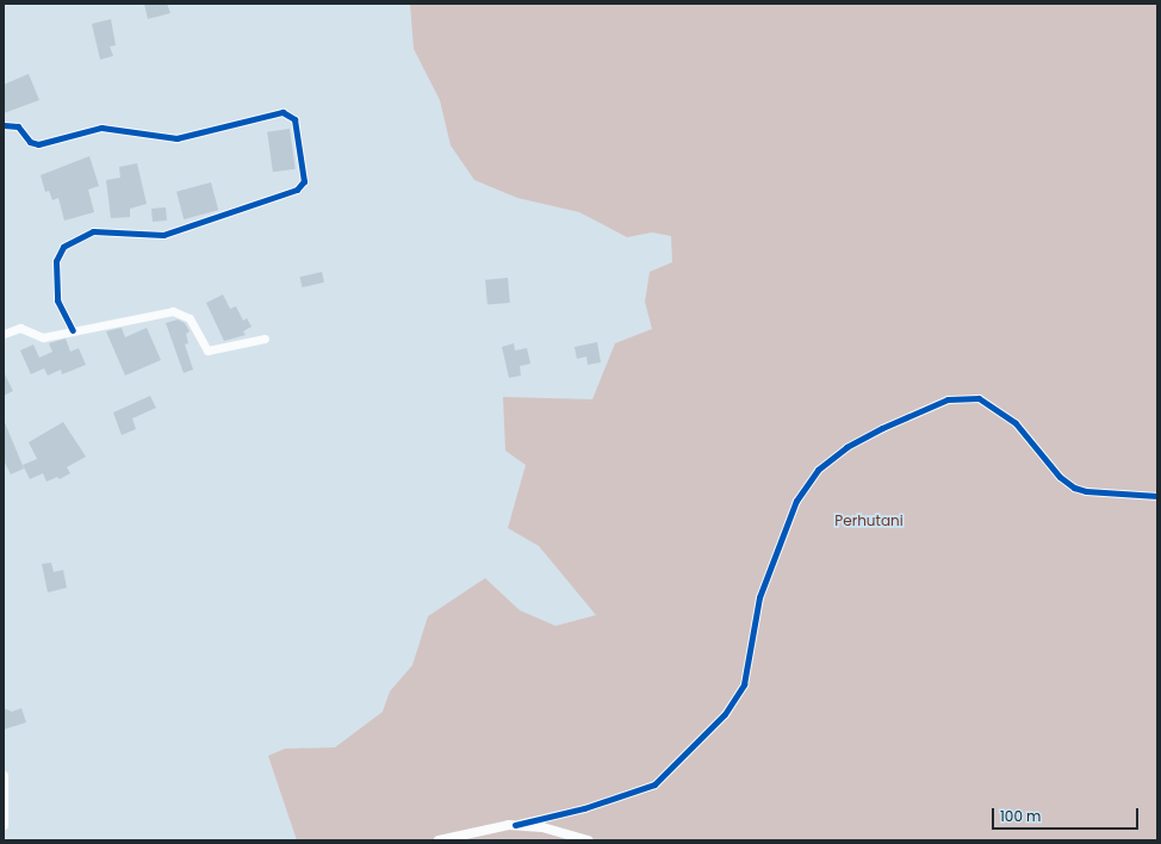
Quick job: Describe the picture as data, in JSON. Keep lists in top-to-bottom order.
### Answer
{
  "parks": ["Perhutani"],
  "scale_bar": "100 m"
}
